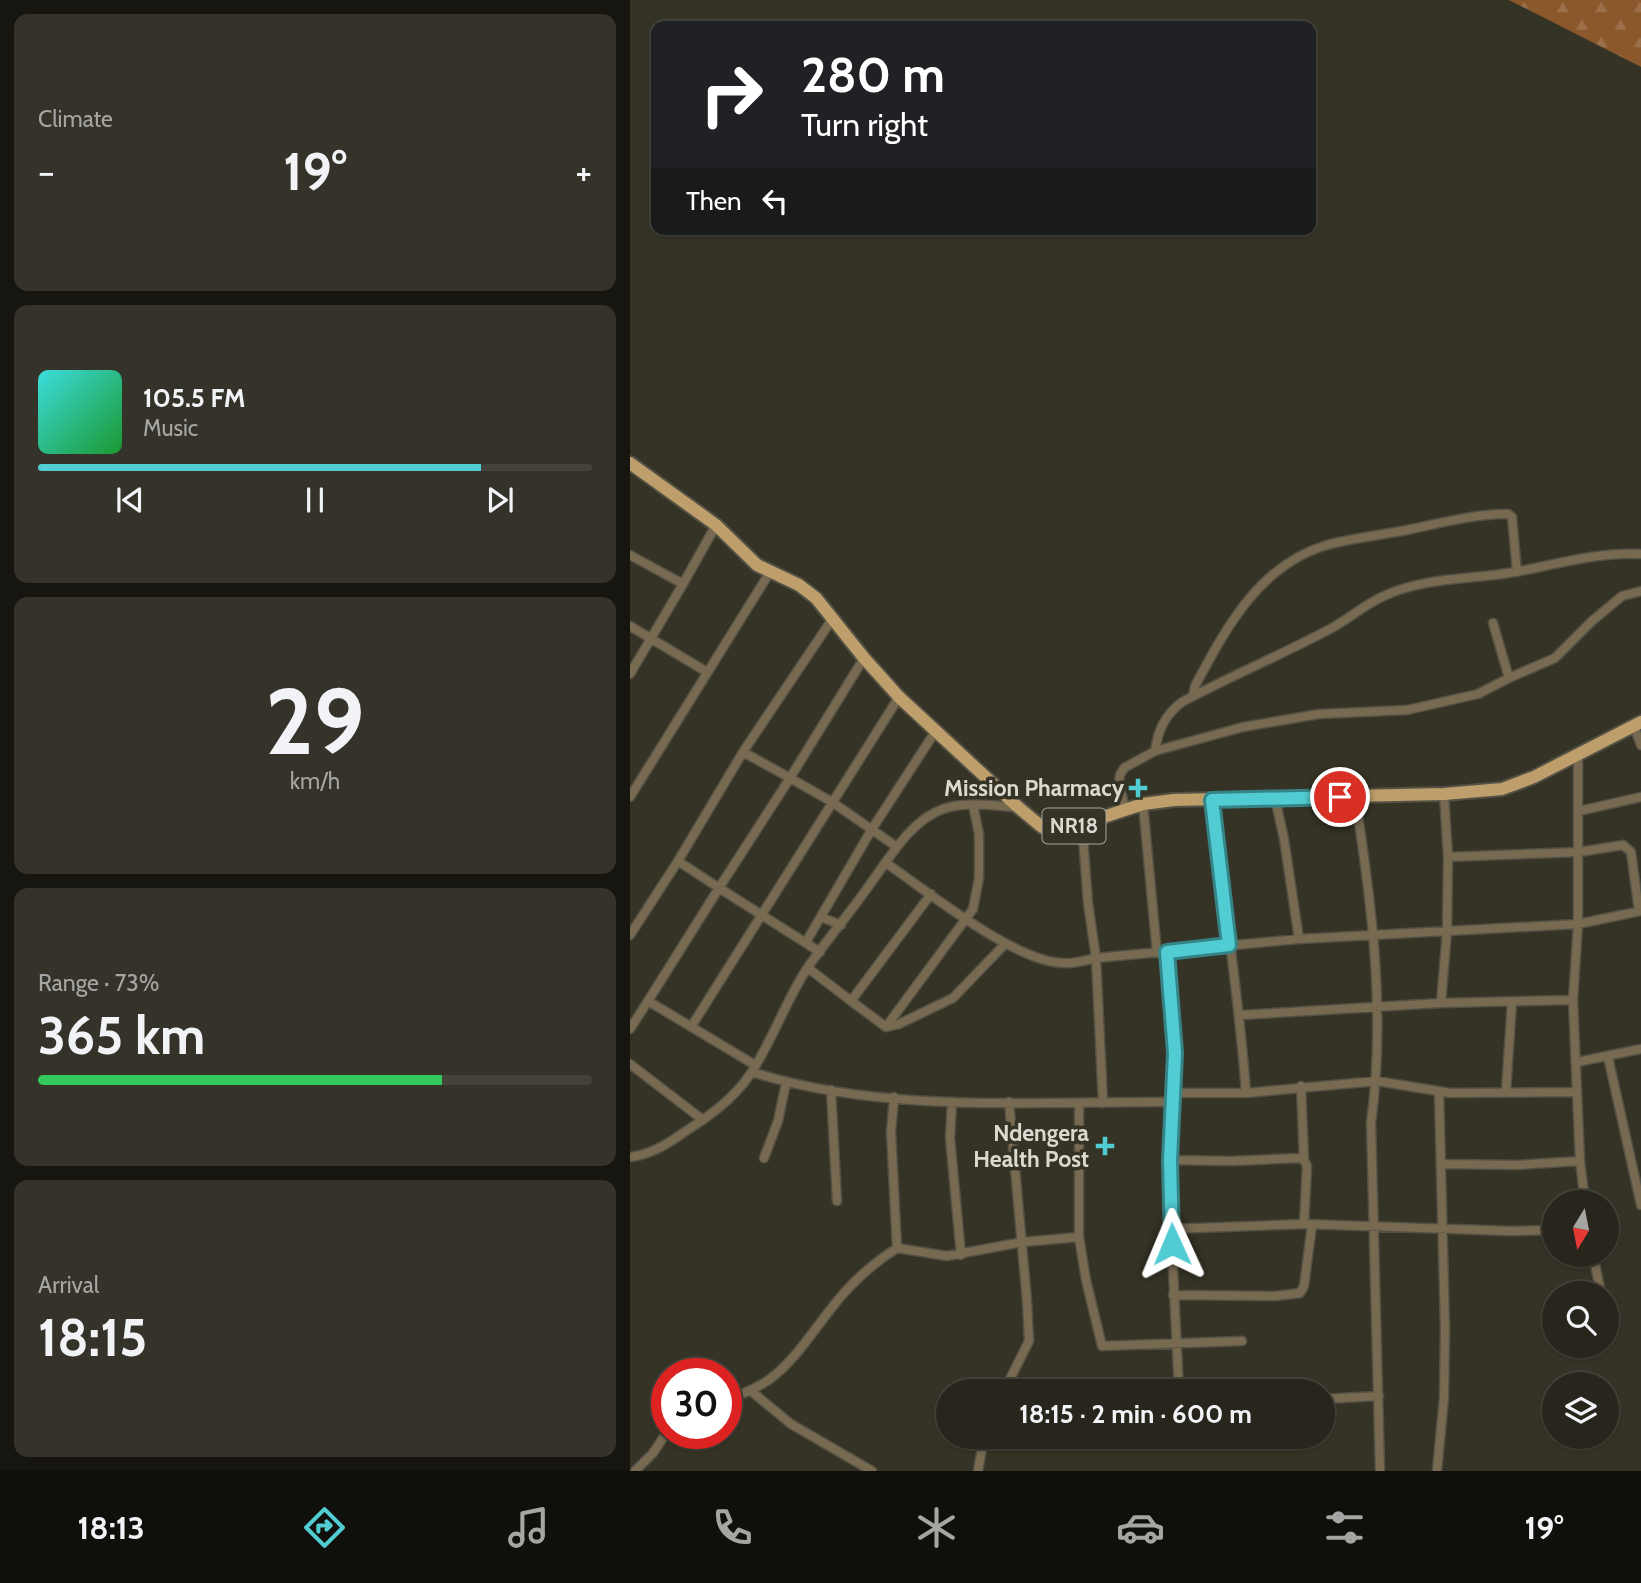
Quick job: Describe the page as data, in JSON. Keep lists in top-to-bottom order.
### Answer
{
  "streets": {
    "main road": ["NR18"]
  },
  "places": {
    "health": ["Mission Pharmacy", "Ndengera Health Post"]
  },
  "north": "bottom",
  "page": {
    "tile": [
      "Climate",
      ["29", "km/h"],
      ["Range · 73%", "365 km"],
      ["Arrival", "18:15"]
    ],
    "turn": ["280 m", "Turn right"],
    "heat": ["−", "19°", "+"],
    "then": "Then",
    "song": ["105.5 FM", "Music"],
    "limit": "30",
    "trip": "18:15 · 2 min · 600 m",
    "tabs": ["18:13", "19°"]
  }
}
